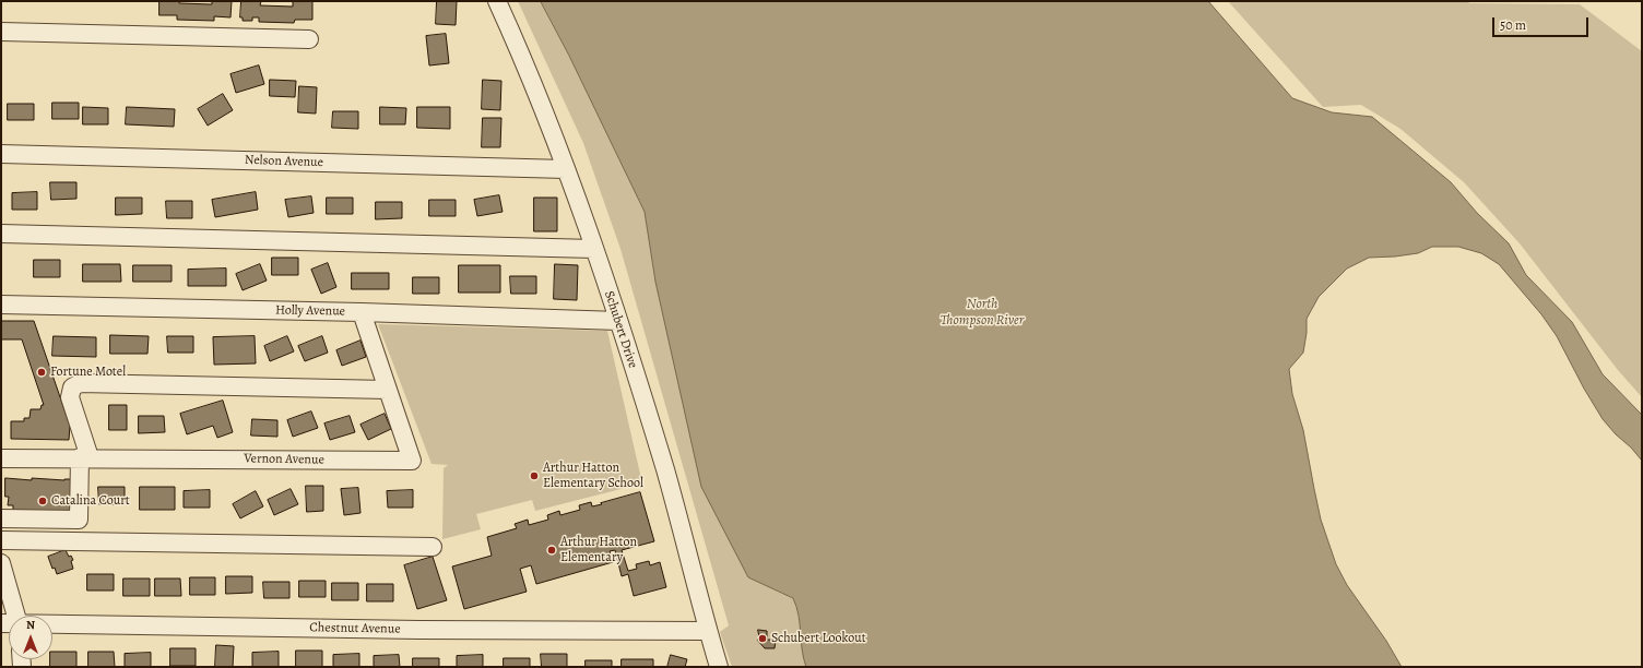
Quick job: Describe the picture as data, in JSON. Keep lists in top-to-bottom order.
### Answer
{
  "streets": {
    "street": [
      "Nelson Avenue",
      "Holly Avenue",
      "Schubert Drive",
      "Vernon Avenue",
      "Chestnut Avenue"
    ]
  },
  "crossings": [
    ["Nelson Avenue", "Schubert Drive"],
    ["Holly Avenue", "Schubert Drive"],
    ["Holly Avenue", "Vernon Avenue"],
    ["Schubert Drive", "Chestnut Avenue"]
  ],
  "water": ["North Thompson River"],
  "places": [
    "Fortune Motel",
    "Arthur Hatton Elementary School",
    "Catalina Court",
    "Arthur Hatton Elementary",
    "Schubert Lookout"
  ],
  "scale_bar": "50 m",
  "north": "top"
}
